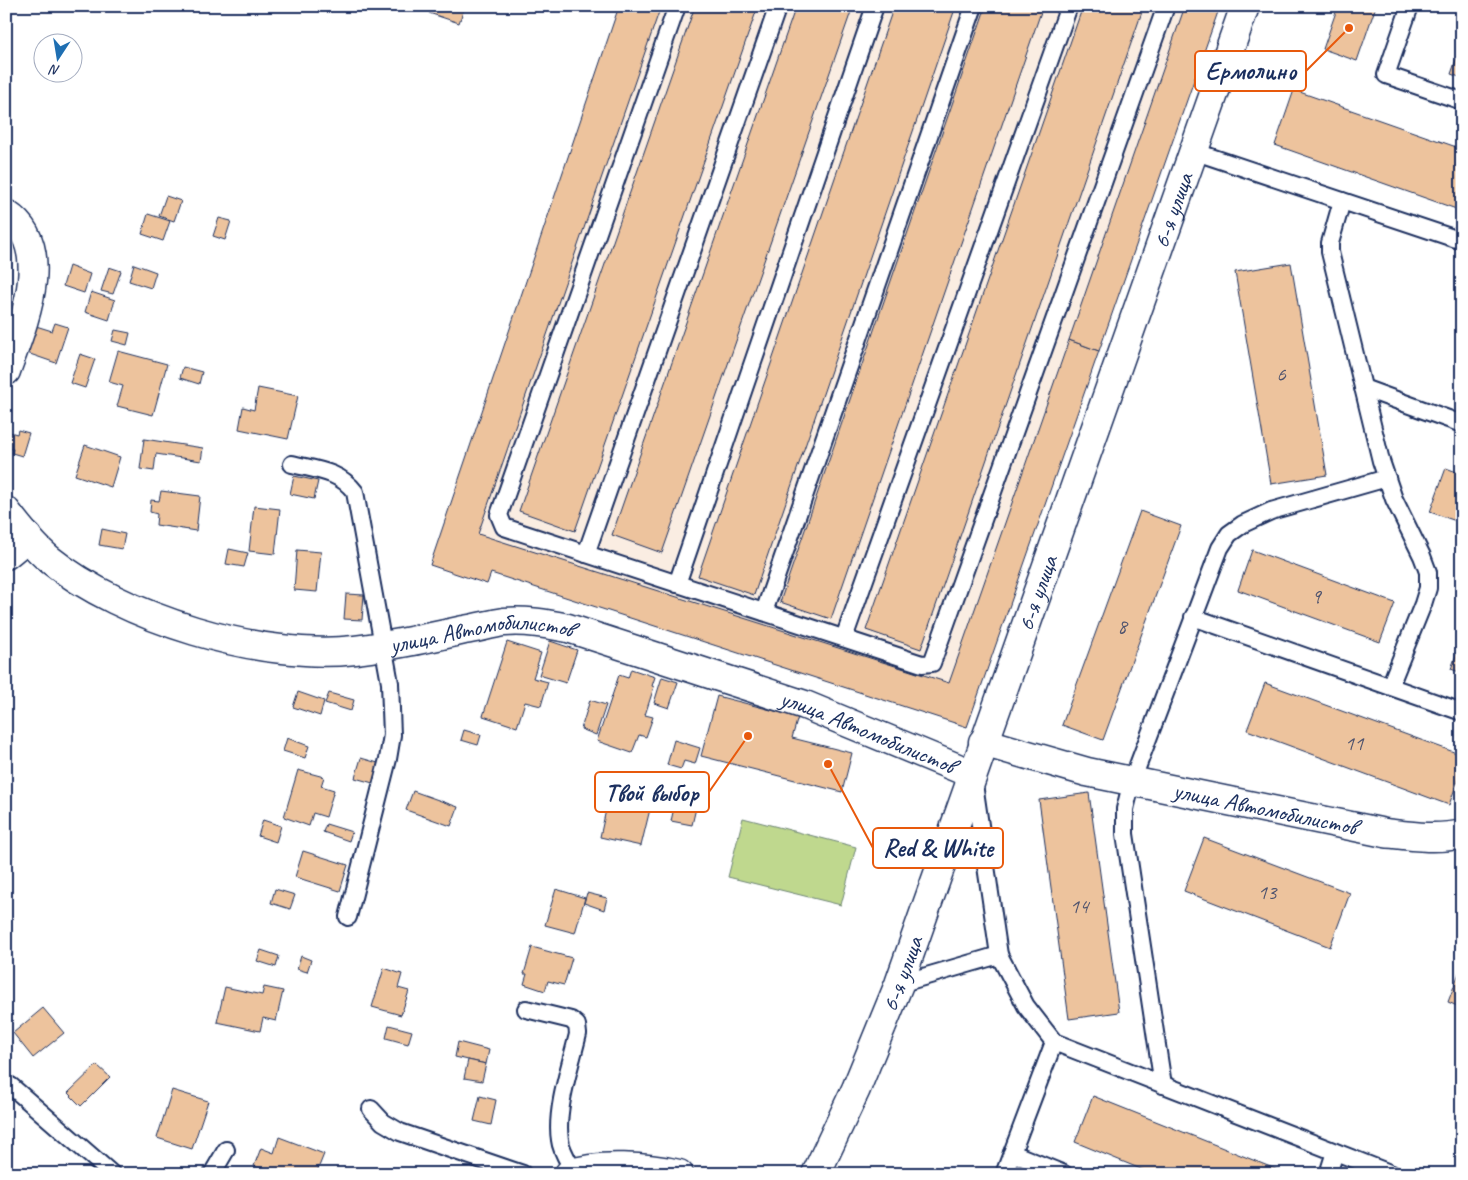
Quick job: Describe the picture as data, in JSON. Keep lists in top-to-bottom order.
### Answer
{
  "streets": {
    "street": ["6-я улица", "улица Автомобилистов"]
  },
  "crossings": [
    ["6-я улица", "улица Автомобилистов"]
  ],
  "places": ["Ермолино", "Твой выбор", "Red & White"],
  "house_numbers": [
    "6",
    "9",
    "8",
    "11",
    "13",
    "14"
  ],
  "north": "bottom"
}
